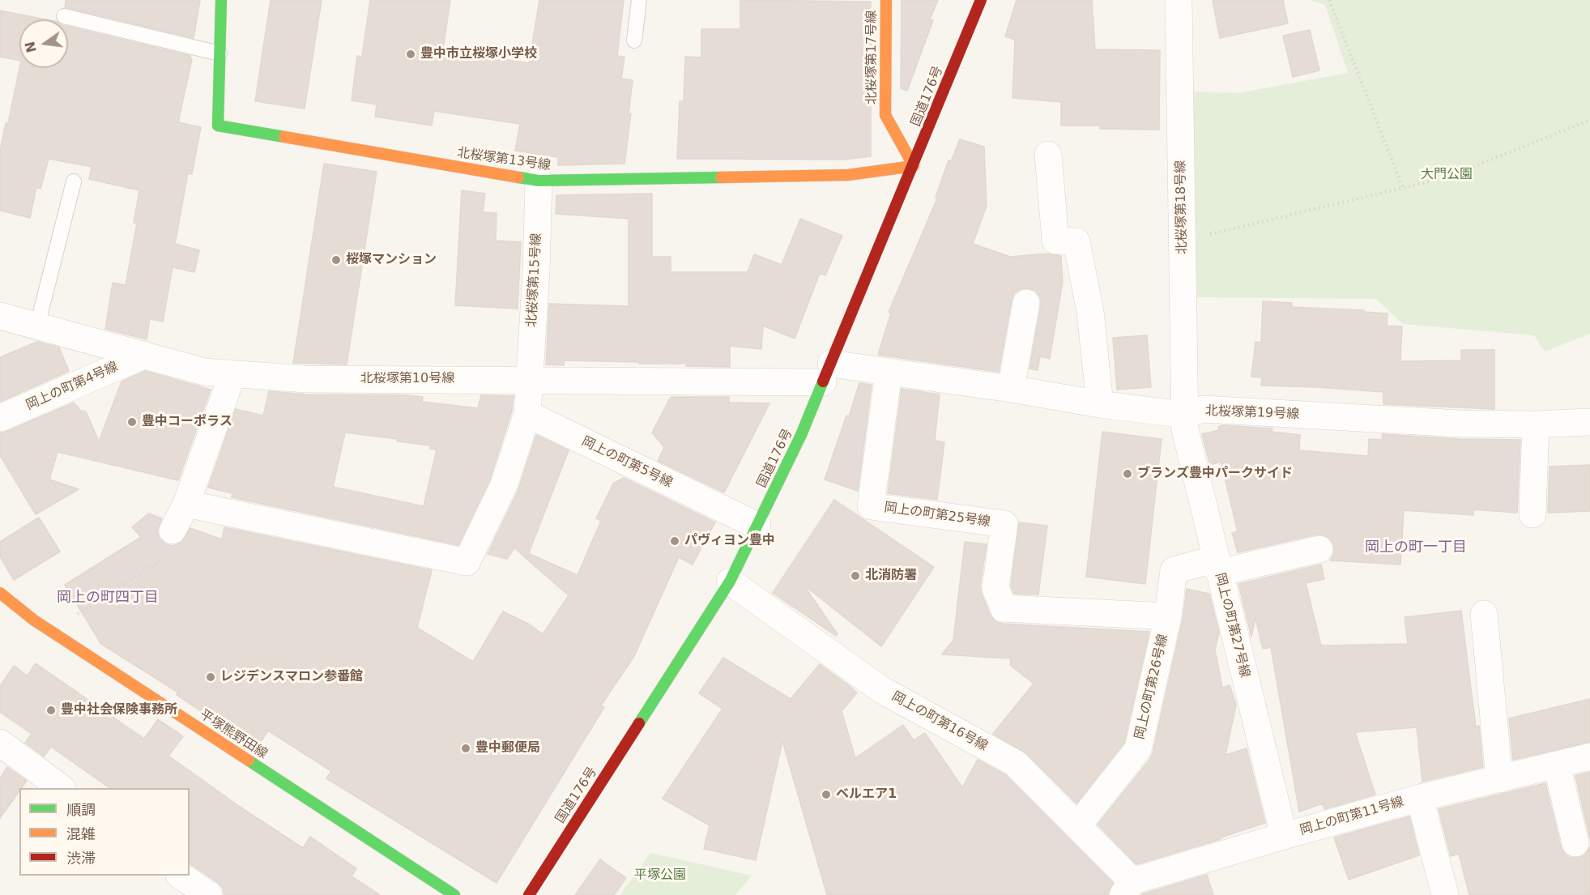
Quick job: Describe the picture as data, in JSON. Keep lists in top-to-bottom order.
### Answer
{
  "streets": {
    "main road": [
      "北桜塚第17号線",
      "国道176号",
      "北桜塚第13号線",
      "平塚熊野田線"
    ],
    "street": [
      "北桜塚第18号線",
      "北桜塚第15号線",
      "北桜塚第10号線",
      "岡上の町第4号線",
      "北桜塚第19号線",
      "岡上の町第5号線",
      "岡上の町第25号線",
      "岡上の町第27号線",
      "岡上の町第26号線",
      "岡上の町第16号線",
      "岡上の町第11号線"
    ]
  },
  "crossings": [
    ["北桜塚第17号線", "国道176号"],
    ["北桜塚第17号線", "北桜塚第13号線"],
    ["国道176号", "北桜塚第13号線"],
    ["国道176号", "北桜塚第10号線"],
    ["国道176号", "北桜塚第19号線"],
    ["国道176号", "岡上の町第5号線"],
    ["国道176号", "岡上の町第16号線"],
    ["北桜塚第13号線", "北桜塚第15号線"],
    ["北桜塚第18号線", "北桜塚第19号線"],
    ["北桜塚第18号線", "岡上の町第27号線"],
    ["北桜塚第15号線", "北桜塚第10号線"],
    ["北桜塚第10号線", "岡上の町第4号線"],
    ["北桜塚第10号線", "北桜塚第19号線"],
    ["北桜塚第19号線", "岡上の町第25号線"],
    ["北桜塚第19号線", "岡上の町第27号線"],
    ["岡上の町第25号線", "岡上の町第26号線"],
    ["岡上の町第27号線", "岡上の町第26号線"],
    ["岡上の町第27号線", "岡上の町第11号線"],
    ["岡上の町第26号線", "岡上の町第16号線"],
    ["岡上の町第16号線", "岡上の町第11号線"]
  ],
  "districts": ["岡上の町一丁目", "岡上の町四丁目"],
  "parks": ["大門公園", "平塚公園"],
  "places": [
    "豊中市立桜塚小学校",
    "桜塚マンション",
    "豊中コーポラス",
    "ブランズ豊中パークサイド",
    "パヴィヨン豊中",
    "北消防署",
    "レジデンスマロン参番館",
    "豊中社会保険事務所",
    "豊中郵便局",
    "ベルエア1"
  ],
  "legend": ["順調", "混雑", "渋滞"],
  "north": "left"
}
